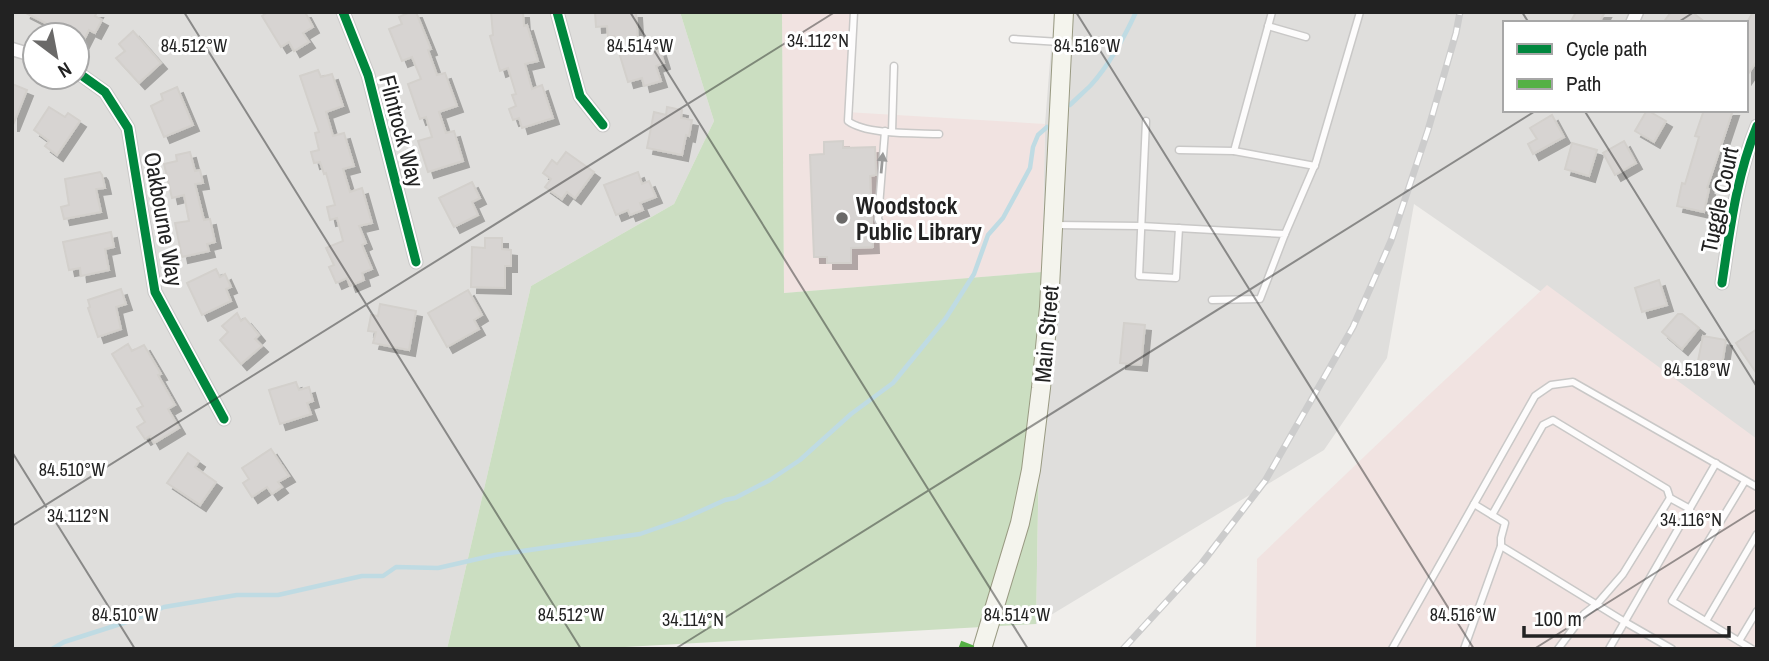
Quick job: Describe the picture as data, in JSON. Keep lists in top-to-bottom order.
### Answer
{
  "streets": {
    "main road": ["Main Street"],
    "street": ["Flintrock Way", "Tuggle Court", "Oakbourne Way"]
  },
  "places": ["Woodstock Public Library"],
  "legend": ["Cycle path", "Path"],
  "scale_bar": "100 m",
  "north": "bottom right",
  "coordinates": [
    "34.112°N",
    "84.516°W",
    "84.512°W",
    "84.514°W",
    "84.518°W",
    "84.510°W",
    "34.116°N",
    "34.114°N"
  ]
}
